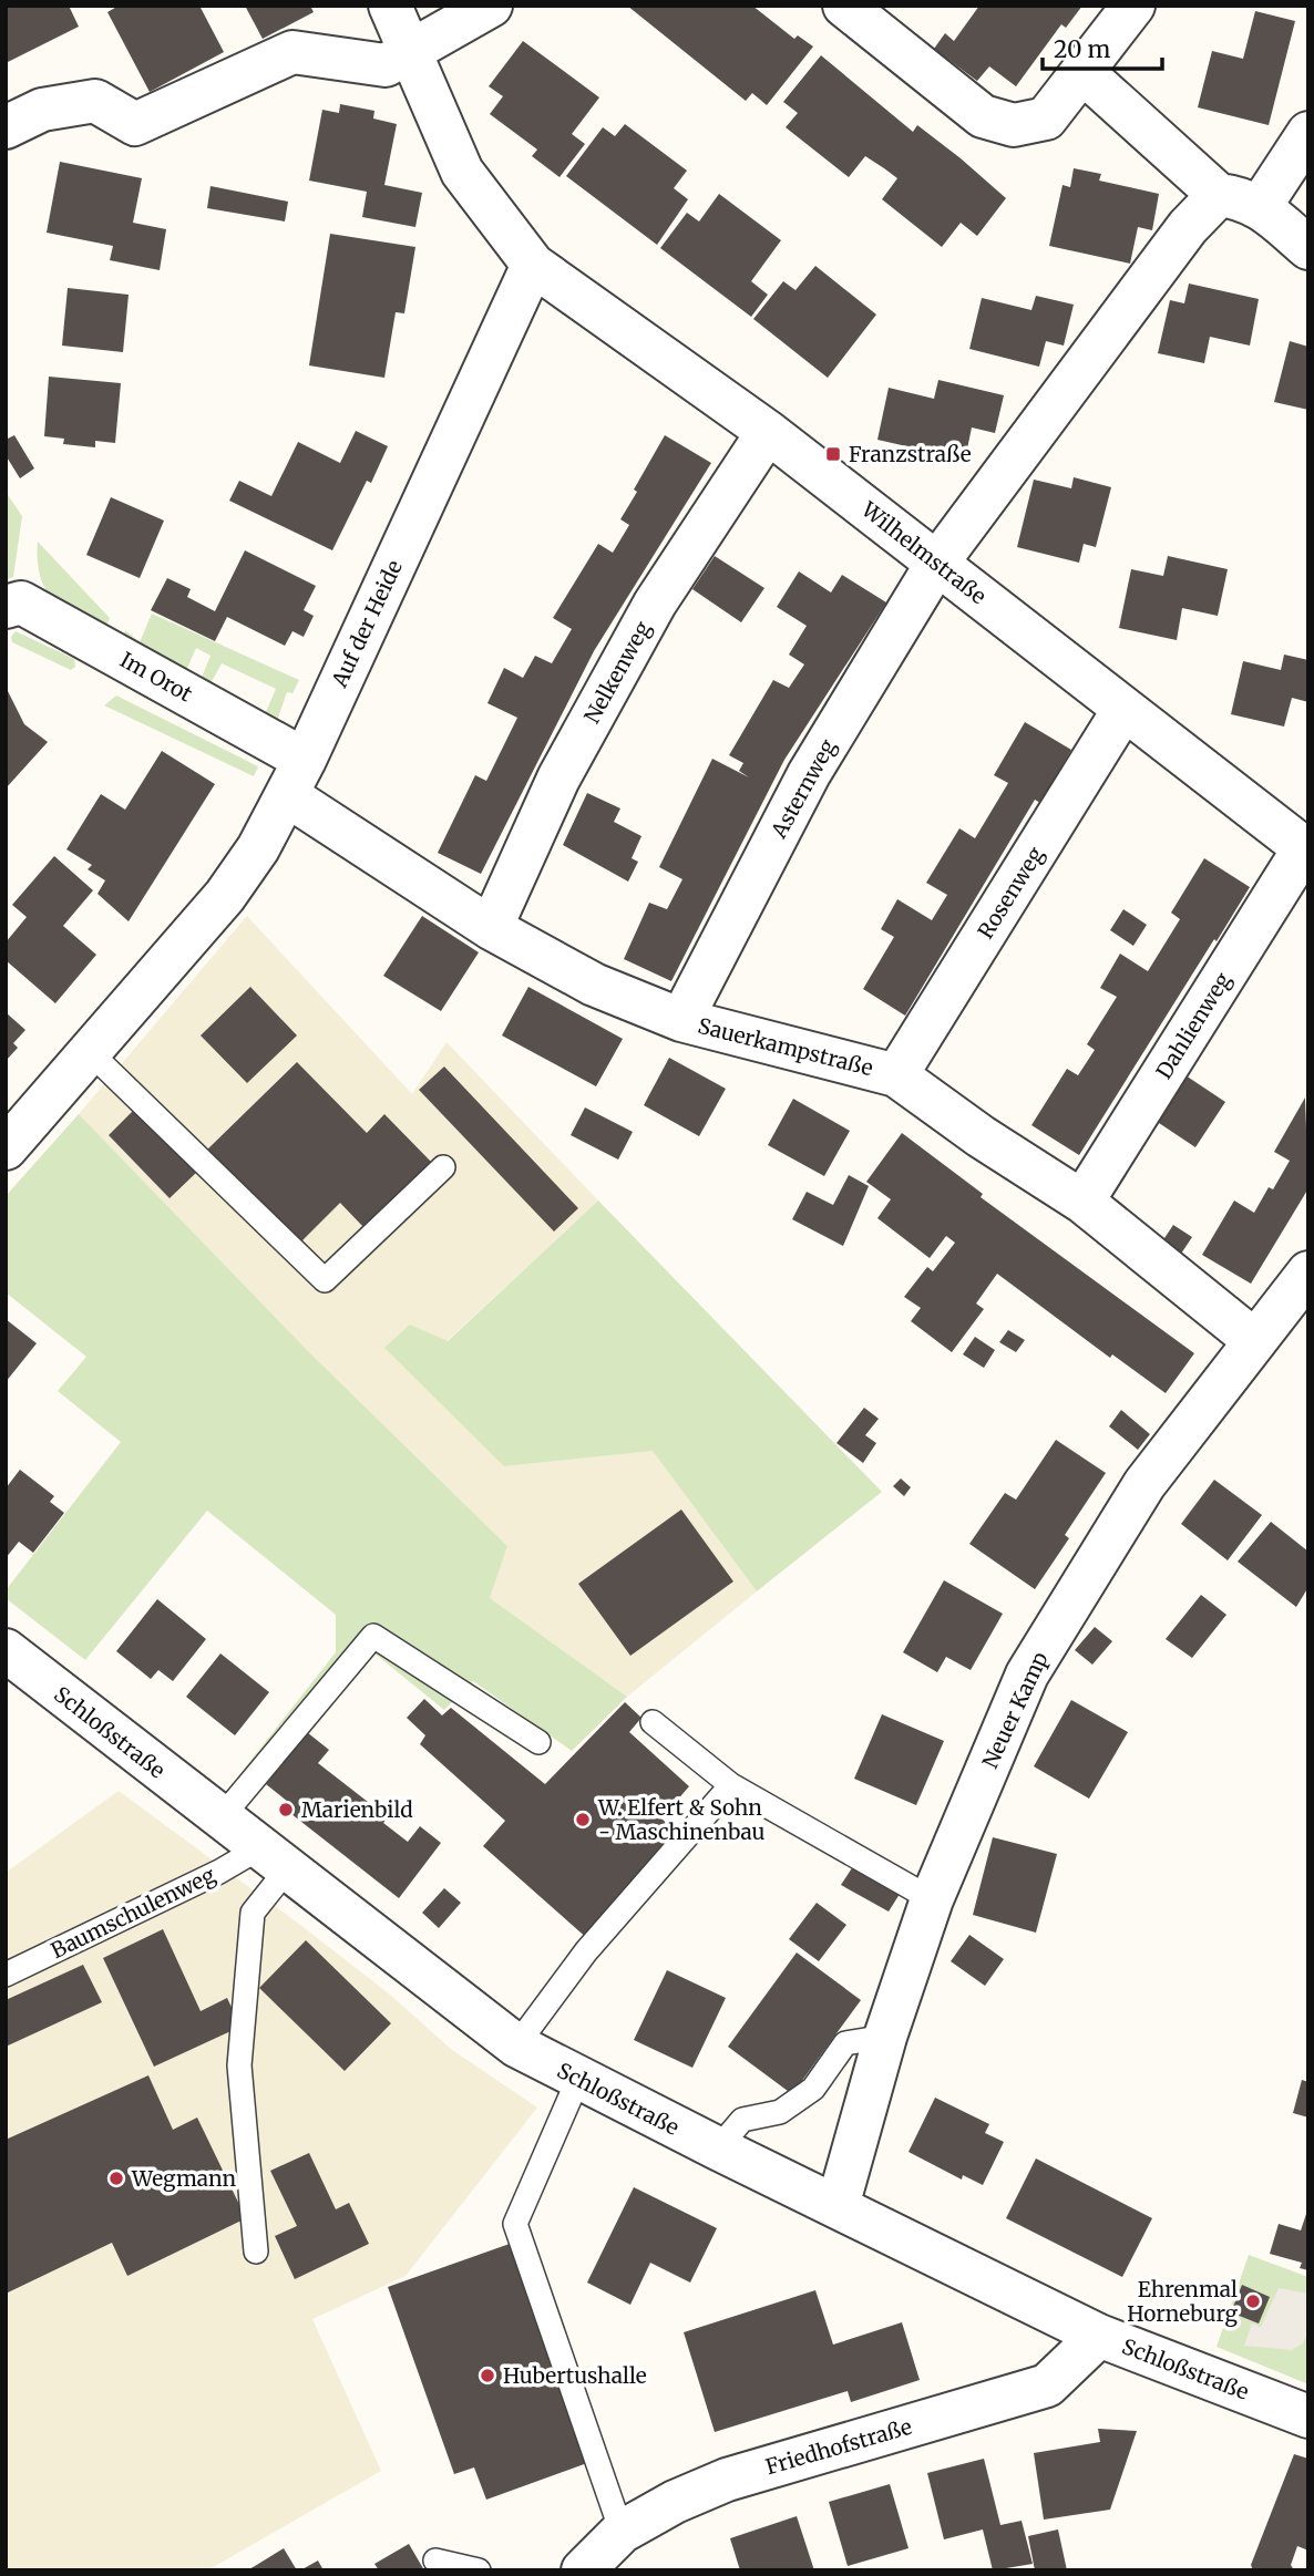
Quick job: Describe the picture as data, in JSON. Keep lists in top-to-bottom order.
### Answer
{
  "streets": {
    "street": [
      "Wilhelmstraße",
      "Auf der Heide",
      "Nelkenweg",
      "Im Orot",
      "Asternweg",
      "Rosenweg",
      "Dahlienweg",
      "Sauerkampstraße",
      "Neuer Kamp",
      "Schloßstraße",
      "Friedhofstraße"
    ],
    "lane": ["Baumschulenweg"]
  },
  "crossings": [
    ["Wilhelmstraße", "Auf der Heide"],
    ["Wilhelmstraße", "Nelkenweg"],
    ["Wilhelmstraße", "Asternweg"],
    ["Wilhelmstraße", "Rosenweg"],
    ["Wilhelmstraße", "Dahlienweg"],
    ["Auf der Heide", "Im Orot"],
    ["Auf der Heide", "Sauerkampstraße"],
    ["Nelkenweg", "Sauerkampstraße"],
    ["Im Orot", "Sauerkampstraße"],
    ["Asternweg", "Sauerkampstraße"],
    ["Rosenweg", "Sauerkampstraße"],
    ["Dahlienweg", "Sauerkampstraße"],
    ["Sauerkampstraße", "Neuer Kamp"],
    ["Neuer Kamp", "Schloßstraße"],
    ["Schloßstraße", "Baumschulenweg"],
    ["Schloßstraße", "Friedhofstraße"]
  ],
  "places": {
    "transit": ["Franzstraße"],
    "other": [
      "Marienbild",
      "W. Elfert & Sohn - Maschinenbau",
      "Wegmann",
      "Ehrenmal Horneburg",
      "Hubertushalle"
    ]
  },
  "scale_bar": "20 m"
}
